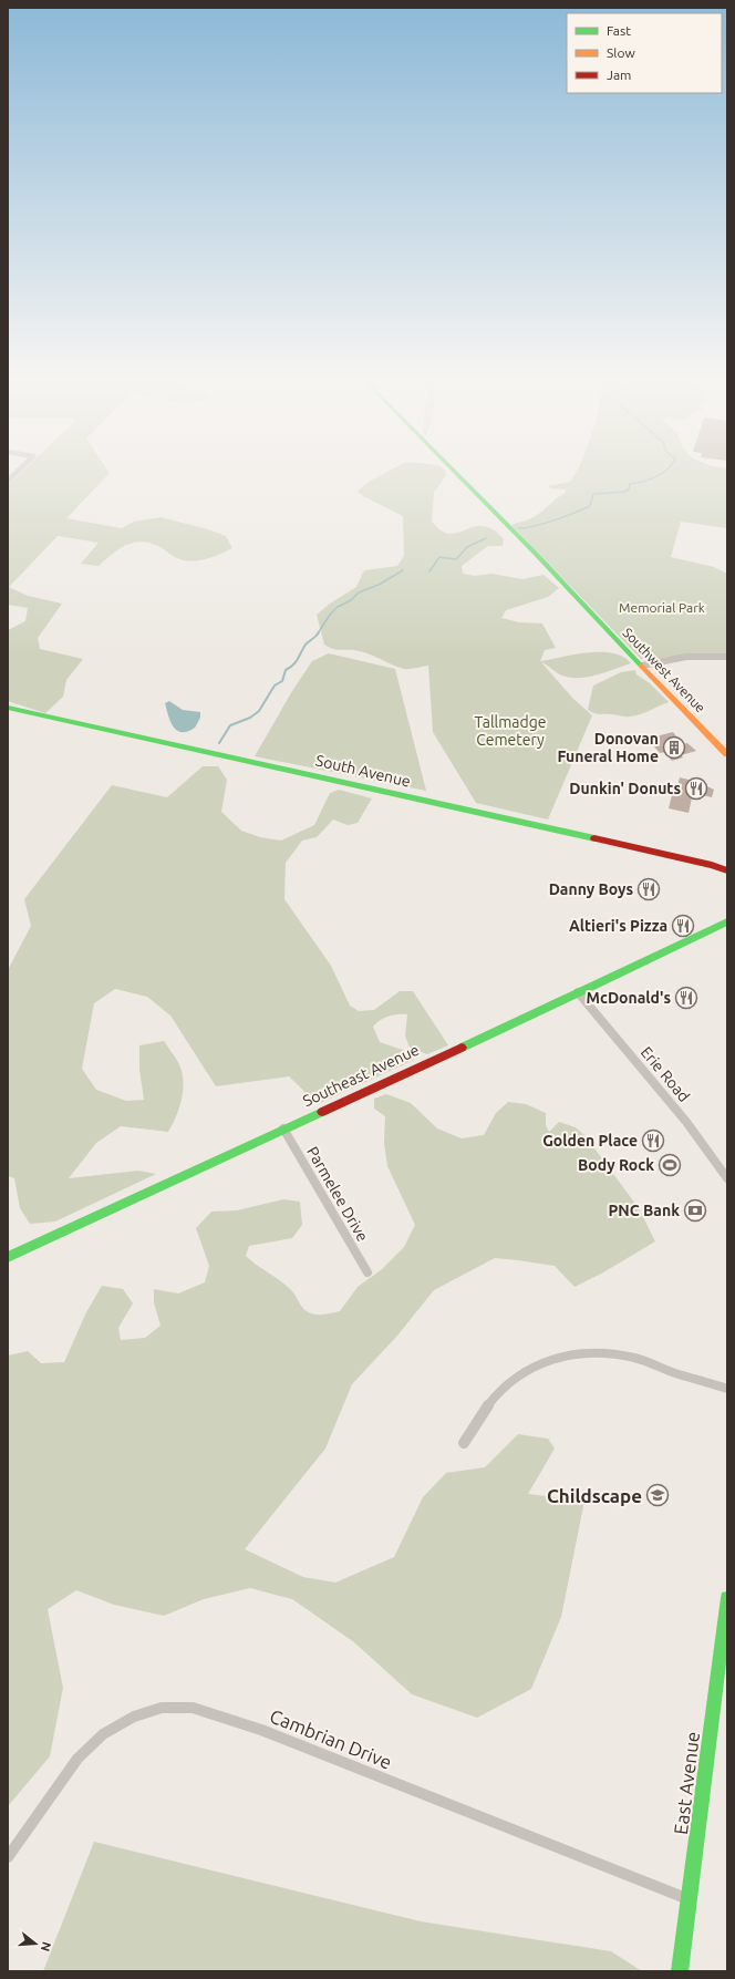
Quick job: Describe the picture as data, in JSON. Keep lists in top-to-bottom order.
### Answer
{
  "streets": {
    "street": [
      "Southwest Avenue",
      "South Avenue",
      "Erie Road",
      "Southeast Avenue",
      "Parmelee Drive",
      "Cambrian Drive",
      "East Avenue"
    ]
  },
  "crossings": [
    ["Erie Road", "Southeast Avenue"],
    ["Southeast Avenue", "Parmelee Drive"],
    ["Cambrian Drive", "East Avenue"]
  ],
  "parks": ["Memorial Park", "Tallmadge Cemetery"],
  "places": {
    "building": ["Donovan Funeral Home"],
    "restaurant": [
      "Dunkin' Donuts",
      "Danny Boys",
      "Altieri's Pizza",
      "McDonald's",
      "Golden Place"
    ],
    "sports": ["Body Rock"],
    "bank": ["PNC Bank"],
    "school or university": ["Childscape"]
  },
  "legend": ["Fast", "Slow", "Jam"],
  "north": "right"
}
